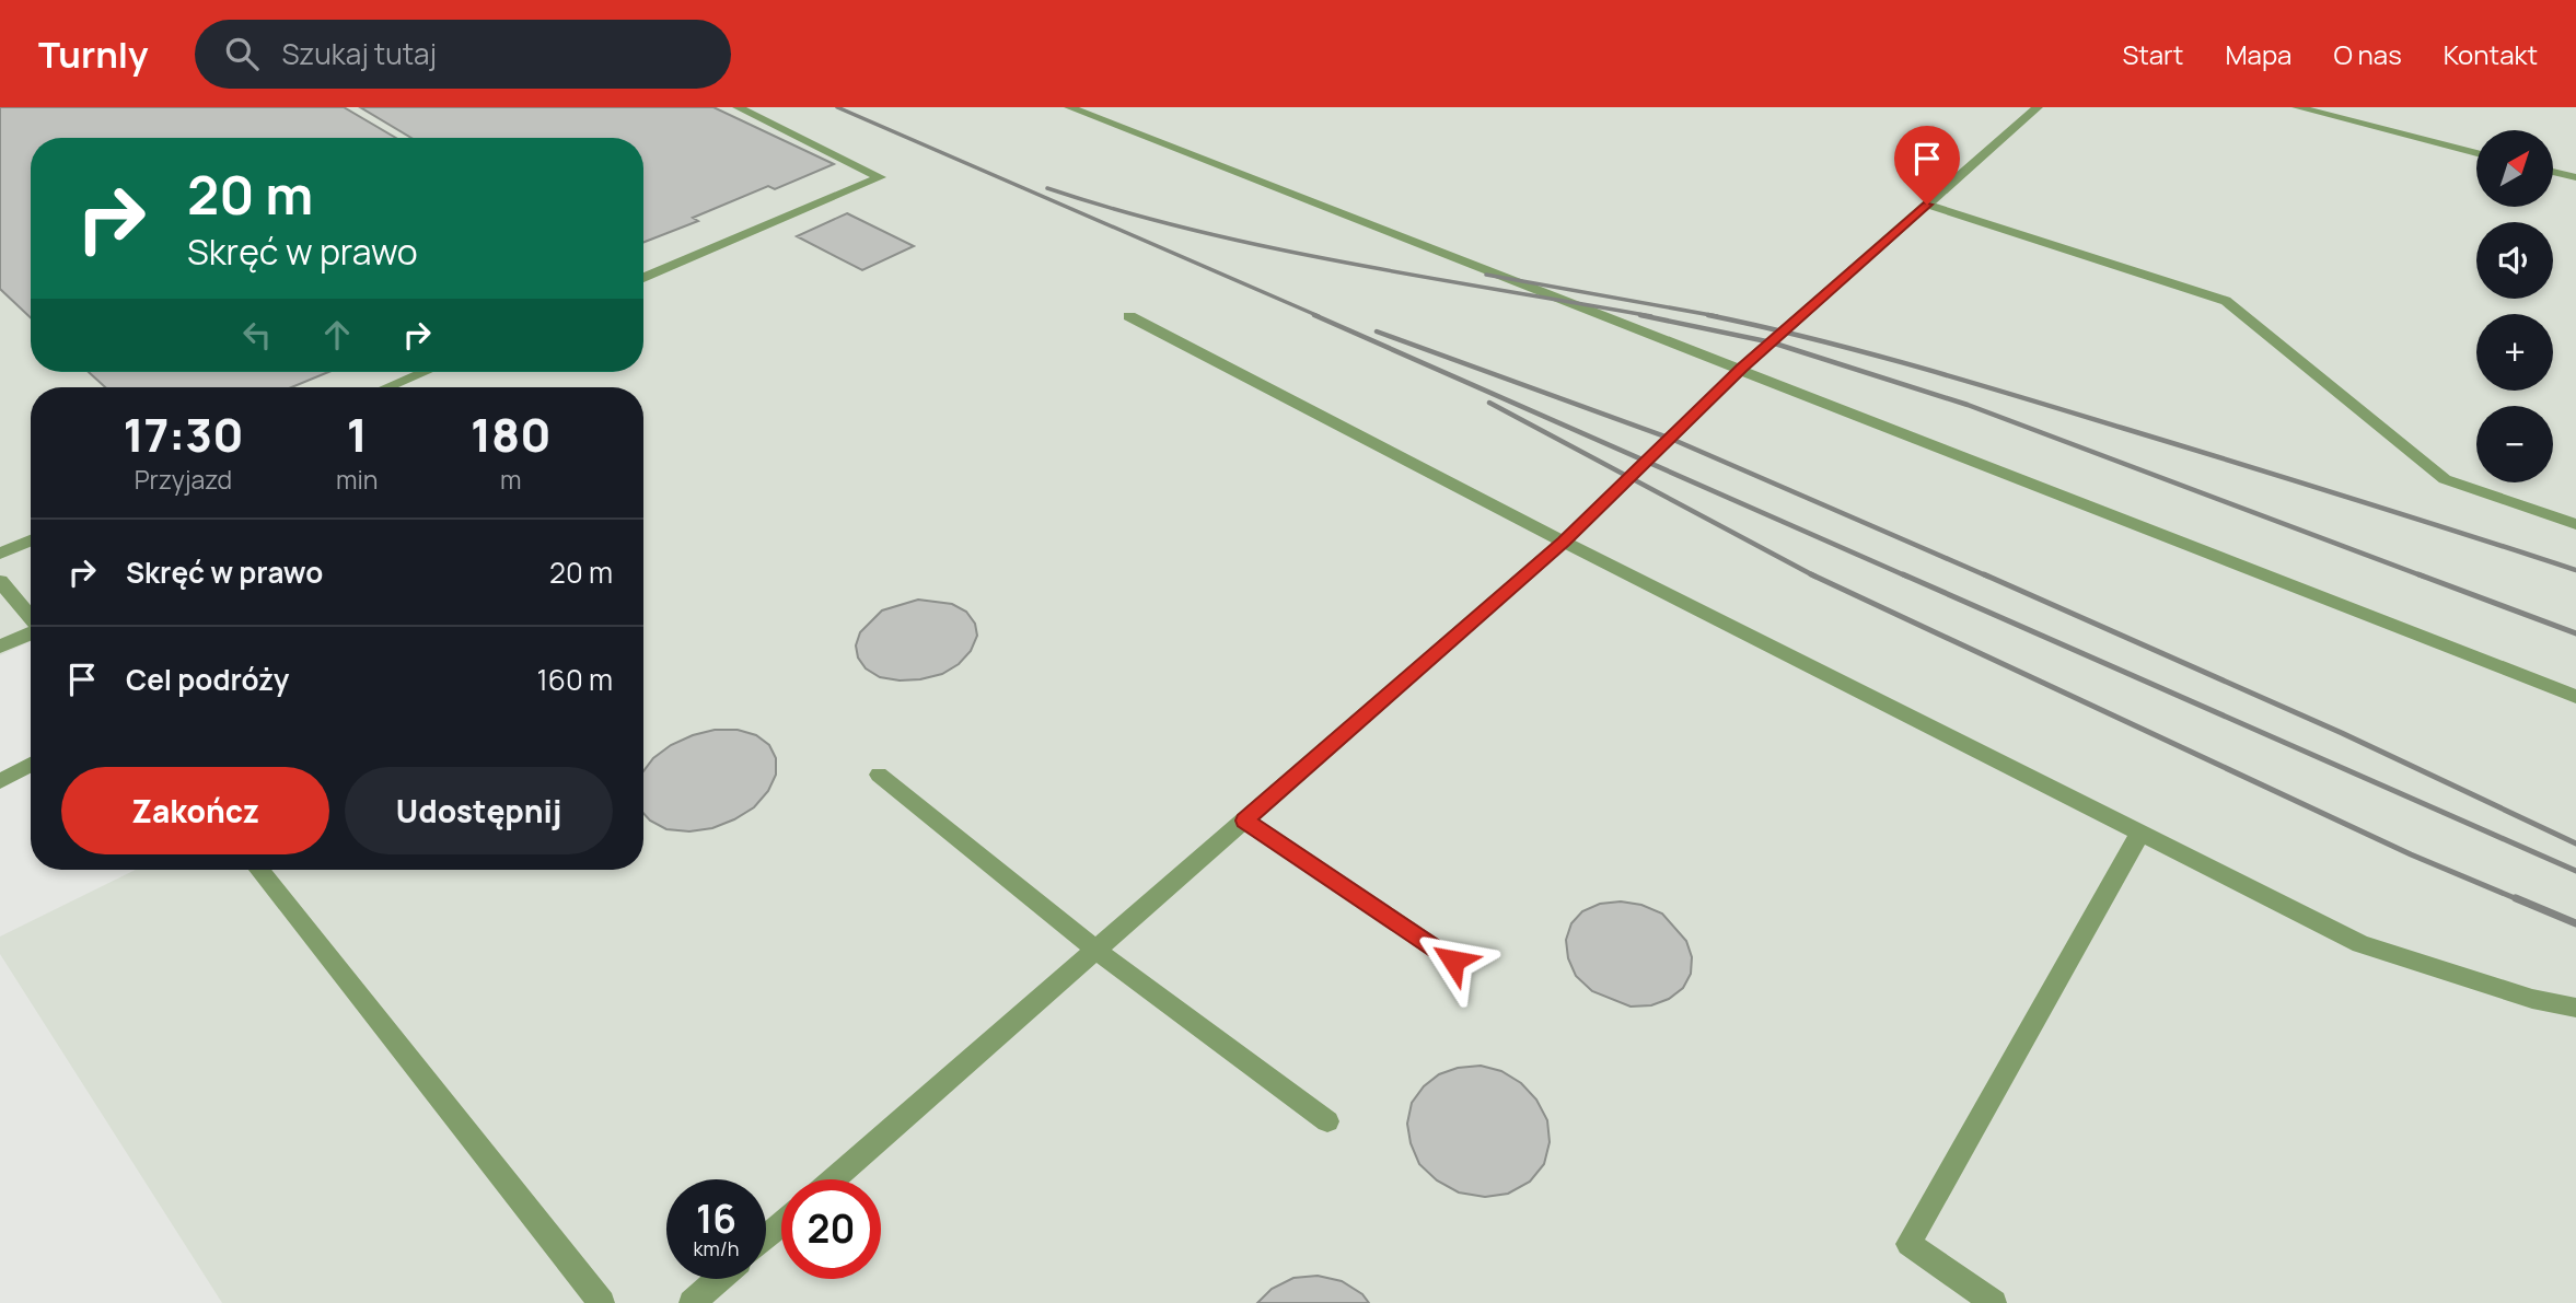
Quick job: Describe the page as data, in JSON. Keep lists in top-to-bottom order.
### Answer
{
  "north": "top right",
  "page": {
    "header": "Turnly",
    "search": "Szukaj tutaj",
    "nav": [
      "Start",
      "Mapa",
      "O nas",
      "Kontakt"
    ],
    "map_buttons": ["+", "−"],
    "turn": ["20 m", "Skręć w prawo"],
    "eta": [
      "17:30",
      "Przyjazd",
      "1",
      "min",
      "180",
      "m"
    ],
    "list": [
      {
        "name": "Skręć w prawo",
        "value": "20 m"
      },
      {
        "name": "Cel podróży",
        "value": "160 m"
      }
    ],
    "buttons": ["Zakończ", "Udostępnij"],
    "speed": "16 km/h",
    "limit": "20"
  }
}
